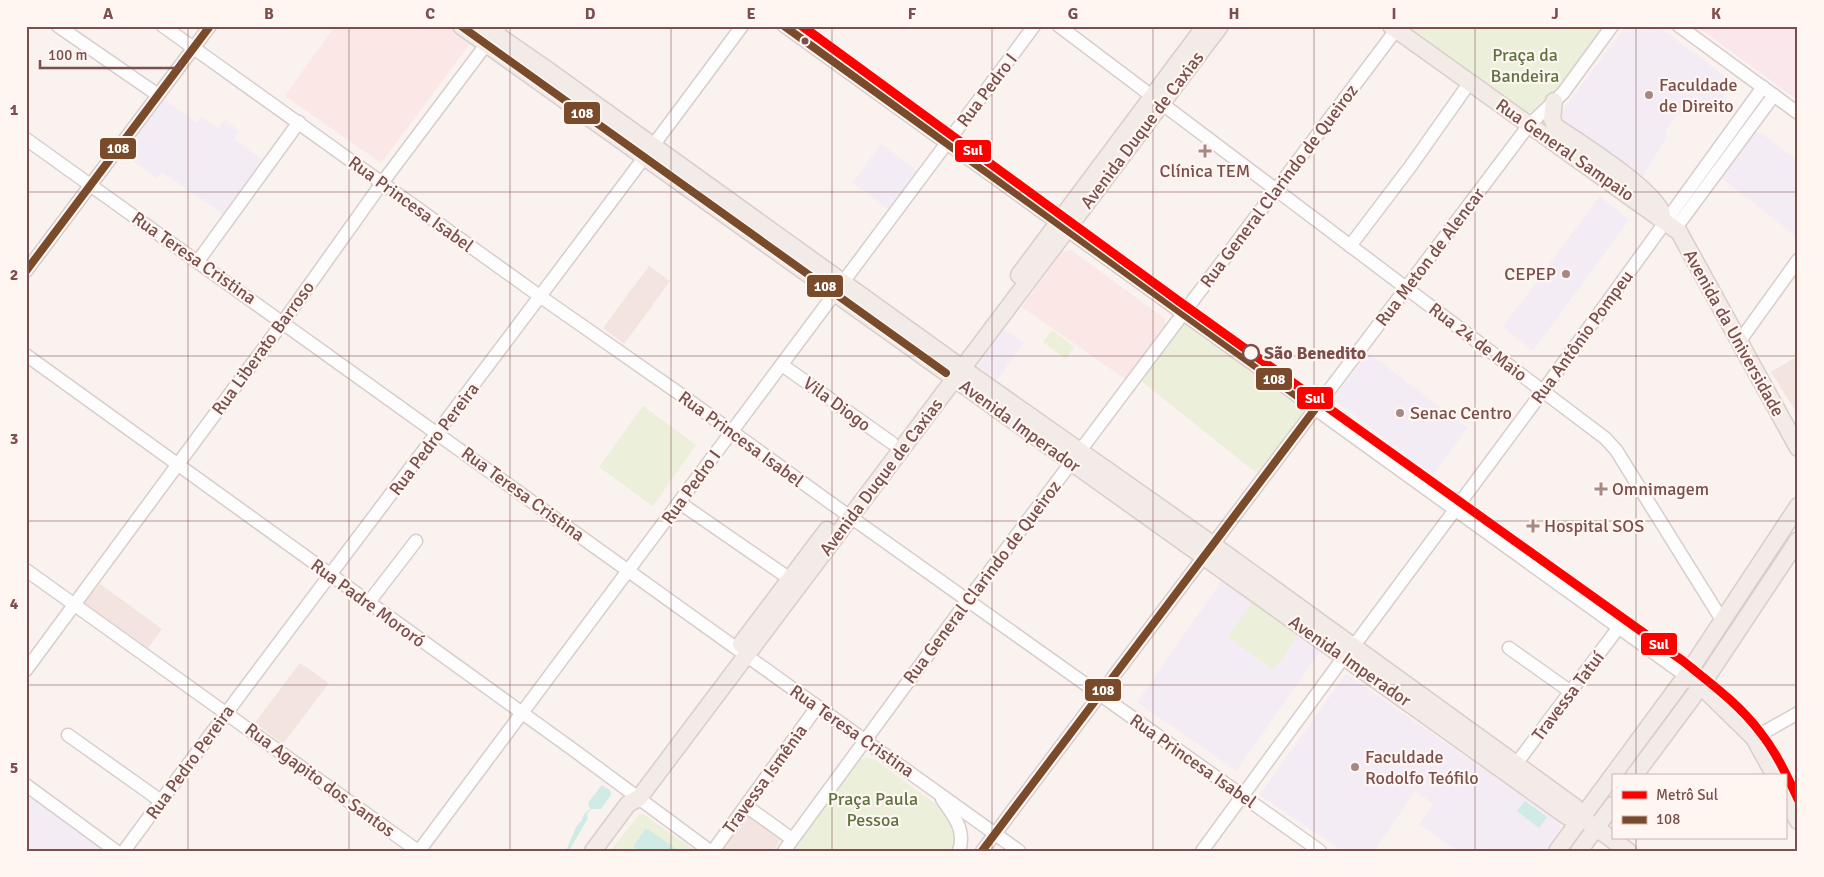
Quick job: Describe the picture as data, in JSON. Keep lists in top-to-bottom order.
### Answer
{
  "streets": {
    "main road": [
      "Avenida Duque de Caxias",
      "Rua General Sampaio",
      "Avenida da Universidade",
      "Avenida Imperador"
    ],
    "street": [
      "Rua Pedro I",
      "Rua General Clarindo de Queiroz",
      "Rua Princesa Isabel",
      "Rua Meton de Alencar",
      "Rua Teresa Cristina",
      "Rua Antônio Pompeu",
      "Rua 24 de Maio",
      "Rua Liberato Barroso",
      "Vila Diogo",
      "Rua Pedro Pereira",
      "Rua Padre Mororó",
      "Travessa Tatuí",
      "Travessa Ismênia",
      "Rua Agapito dos Santos"
    ]
  },
  "crossings": [
    ["Rua Pedro I", "Rua Princesa Isabel"],
    ["Rua Pedro I", "Rua Teresa Cristina"],
    ["Rua Pedro I", "Vila Diogo"],
    ["Rua Pedro I", "Avenida Imperador"],
    ["Rua Pedro I", "Rua Padre Mororó"],
    ["Rua Pedro I", "Rua Agapito dos Santos"],
    ["Avenida Duque de Caxias", "Rua Princesa Isabel"],
    ["Avenida Duque de Caxias", "Rua Teresa Cristina"],
    ["Avenida Duque de Caxias", "Rua 24 de Maio"],
    ["Avenida Duque de Caxias", "Vila Diogo"],
    ["Avenida Duque de Caxias", "Avenida Imperador"],
    ["Avenida Duque de Caxias", "Rua Padre Mororó"],
    ["Rua General Sampaio", "Rua General Clarindo de Queiroz"],
    ["Rua General Sampaio", "Rua Meton de Alencar"],
    ["Rua General Sampaio", "Avenida da Universidade"],
    ["Rua General Sampaio", "Rua Antônio Pompeu"],
    ["Rua General Clarindo de Queiroz", "Rua Princesa Isabel"],
    ["Rua General Clarindo de Queiroz", "Rua Teresa Cristina"],
    ["Rua General Clarindo de Queiroz", "Rua 24 de Maio"],
    ["Rua General Clarindo de Queiroz", "Avenida Imperador"],
    ["Rua Princesa Isabel", "Rua Meton de Alencar"],
    ["Rua Princesa Isabel", "Rua Antônio Pompeu"],
    ["Rua Princesa Isabel", "Rua Liberato Barroso"],
    ["Rua Princesa Isabel", "Rua Pedro Pereira"],
    ["Rua Meton de Alencar", "Rua Teresa Cristina"],
    ["Rua Meton de Alencar", "Avenida da Universidade"],
    ["Rua Meton de Alencar", "Rua 24 de Maio"],
    ["Rua Meton de Alencar", "Avenida Imperador"],
    ["Rua Teresa Cristina", "Rua Liberato Barroso"],
    ["Rua Teresa Cristina", "Rua Pedro Pereira"],
    ["Rua Teresa Cristina", "Travessa Ismênia"],
    ["Avenida da Universidade", "Rua Antônio Pompeu"],
    ["Rua Antônio Pompeu", "Rua 24 de Maio"],
    ["Rua Antônio Pompeu", "Avenida Imperador"],
    ["Rua Liberato Barroso", "Avenida Imperador"],
    ["Rua Liberato Barroso", "Rua Padre Mororó"],
    ["Rua Liberato Barroso", "Rua Agapito dos Santos"],
    ["Avenida Imperador", "Rua Pedro Pereira"],
    ["Avenida Imperador", "Travessa Tatuí"],
    ["Rua Pedro Pereira", "Rua Padre Mororó"],
    ["Rua Pedro Pereira", "Rua Agapito dos Santos"],
    ["Rua Padre Mororó", "Travessa Ismênia"]
  ],
  "parks": ["Praça da Bandeira", "Praça Paula Pessoa"],
  "places": {
    "other": [
      "Faculdade de Direito",
      "CEPEP",
      "São Benedito",
      "Senac Centro",
      "Faculdade Rodolfo Teófilo"
    ],
    "health": ["Clínica TEM", "Omnimagem", "Hospital SOS"]
  },
  "lines": ["metro line Sul", "transit line 108"],
  "legend": ["Metrô Sul", "108"],
  "scale_bar": "100 m",
  "grid": {
    "columns": [
      "A",
      "B",
      "C",
      "D",
      "E",
      "F",
      "G",
      "H",
      "I",
      "J",
      "K"
    ],
    "rows": [
      "1",
      "2",
      "3",
      "4",
      "5"
    ]
  }
}
